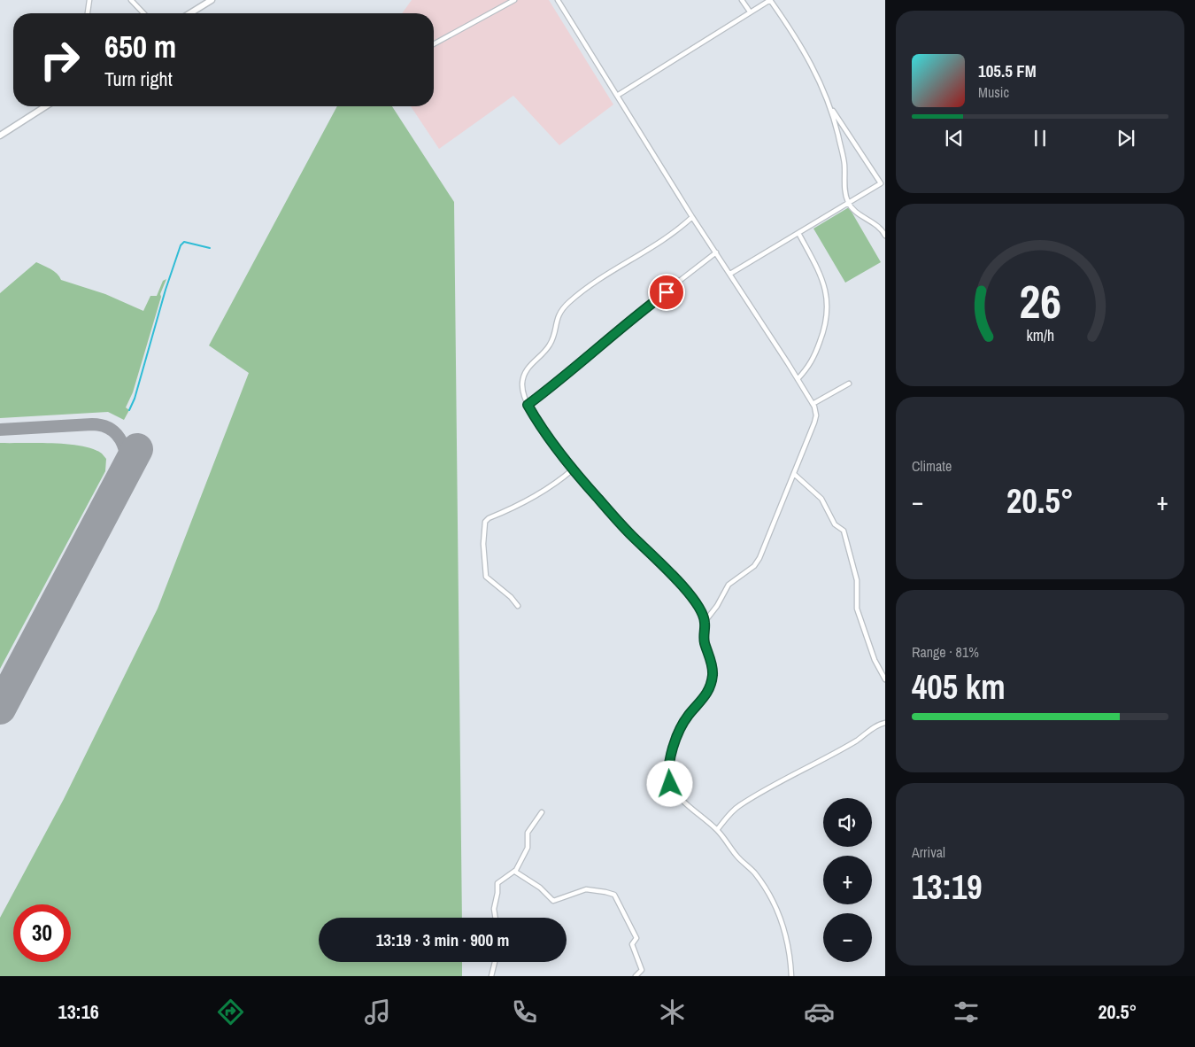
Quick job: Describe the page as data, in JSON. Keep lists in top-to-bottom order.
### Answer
{
  "page": {
    "turn": ["650 m", "Turn right"],
    "song": ["105.5 FM", "Music"],
    "tile": [
      "Climate",
      ["Range · 81%", "405 km"],
      ["Arrival", "13:19"]
    ],
    "heat": ["−", "20.5°", "+"],
    "map_buttons": ["+", "−"],
    "limit": "30",
    "trip": "13:19 · 3 min · 900 m",
    "tabs": ["13:16", "20.5°"],
    "gauge": ["26", "km/h"]
  }
}
